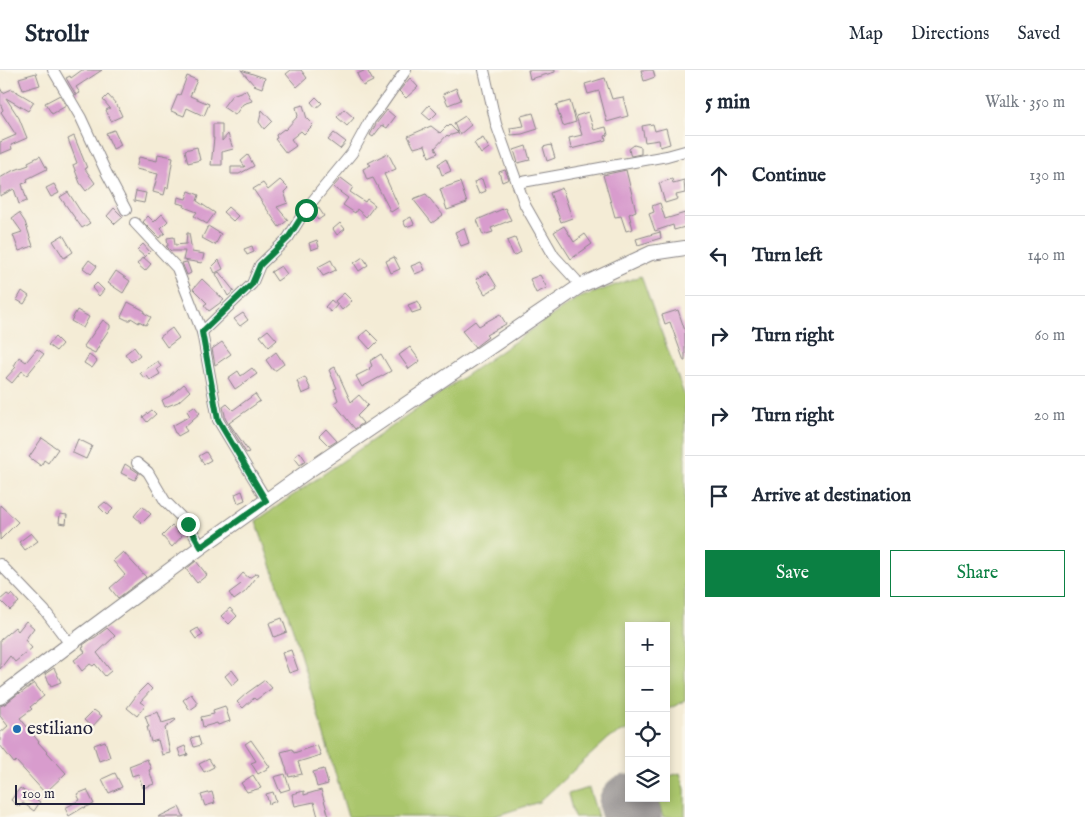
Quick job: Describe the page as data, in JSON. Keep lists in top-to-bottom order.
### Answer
{
  "places": ["estiliano"],
  "scale_bar": "100 m",
  "page": {
    "header": "Strollr",
    "nav": ["Map", "Directions", "Saved"],
    "heading": ["5 min", "Walk · 350 m"],
    "list": [
      ["Continue", "130 m"],
      ["Turn left", "140 m"],
      ["Turn right", "60 m"],
      ["Turn right", "20 m"],
      "Arrive at destination"
    ],
    "buttons": ["Save", "Share"],
    "map_buttons": ["+", "−"],
    "scale": "100 m"
  }
}
